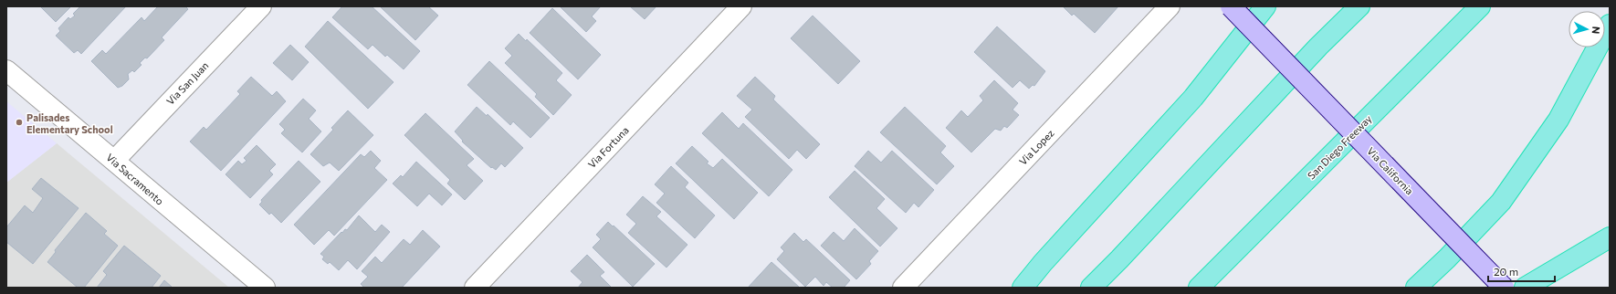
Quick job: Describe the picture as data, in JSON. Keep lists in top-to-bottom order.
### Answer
{
  "streets": {
    "highway": ["San Diego Freeway"],
    "main road": ["Via California"],
    "street": [
      "Via San Juan",
      "Via Fortuna",
      "Via Lopez",
      "Via Sacramento"
    ]
  },
  "crossings": [
    ["Via San Juan", "Via Sacramento"]
  ],
  "places": ["Palisades Elementary School"],
  "scale_bar": "20 m",
  "north": "right"
}
